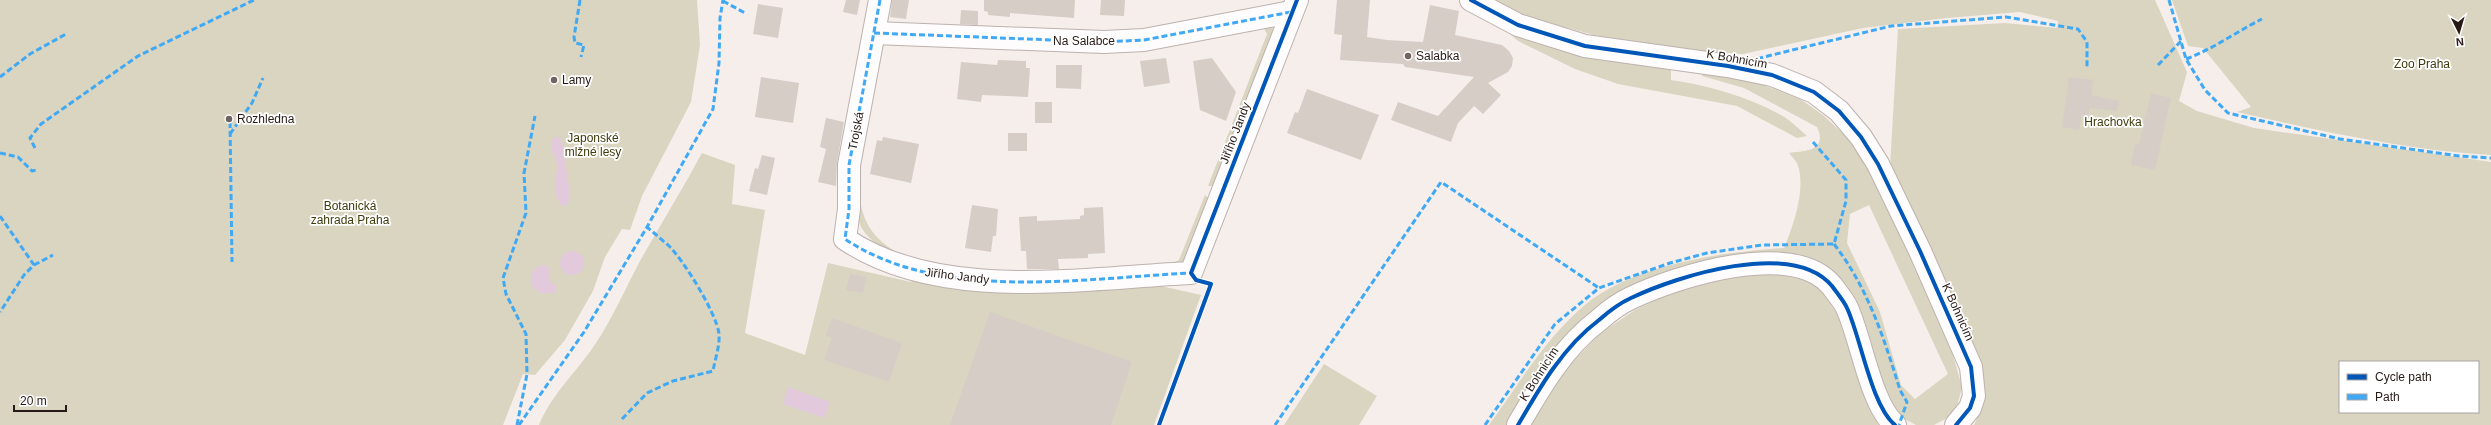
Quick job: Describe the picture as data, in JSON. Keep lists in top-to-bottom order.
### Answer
{
  "streets": {
    "street": [
      "Na Salabce",
      "K Bohnicím",
      "Trojská",
      "Jiřího Jandy"
    ]
  },
  "crossings": [
    ["Na Salabce", "Trojská"],
    ["Na Salabce", "Jiřího Jandy"],
    ["Trojská", "Jiřího Jandy"]
  ],
  "parks": [
    "Zoo Praha",
    "Hrachovka",
    "Japonské mlžné lesy",
    "Botanická zahrada Praha"
  ],
  "places": ["Salabka", "Lamy", "Rozhledna"],
  "legend": ["Cycle path", "Path"],
  "scale_bar": "20 m",
  "north": "bottom"
}
